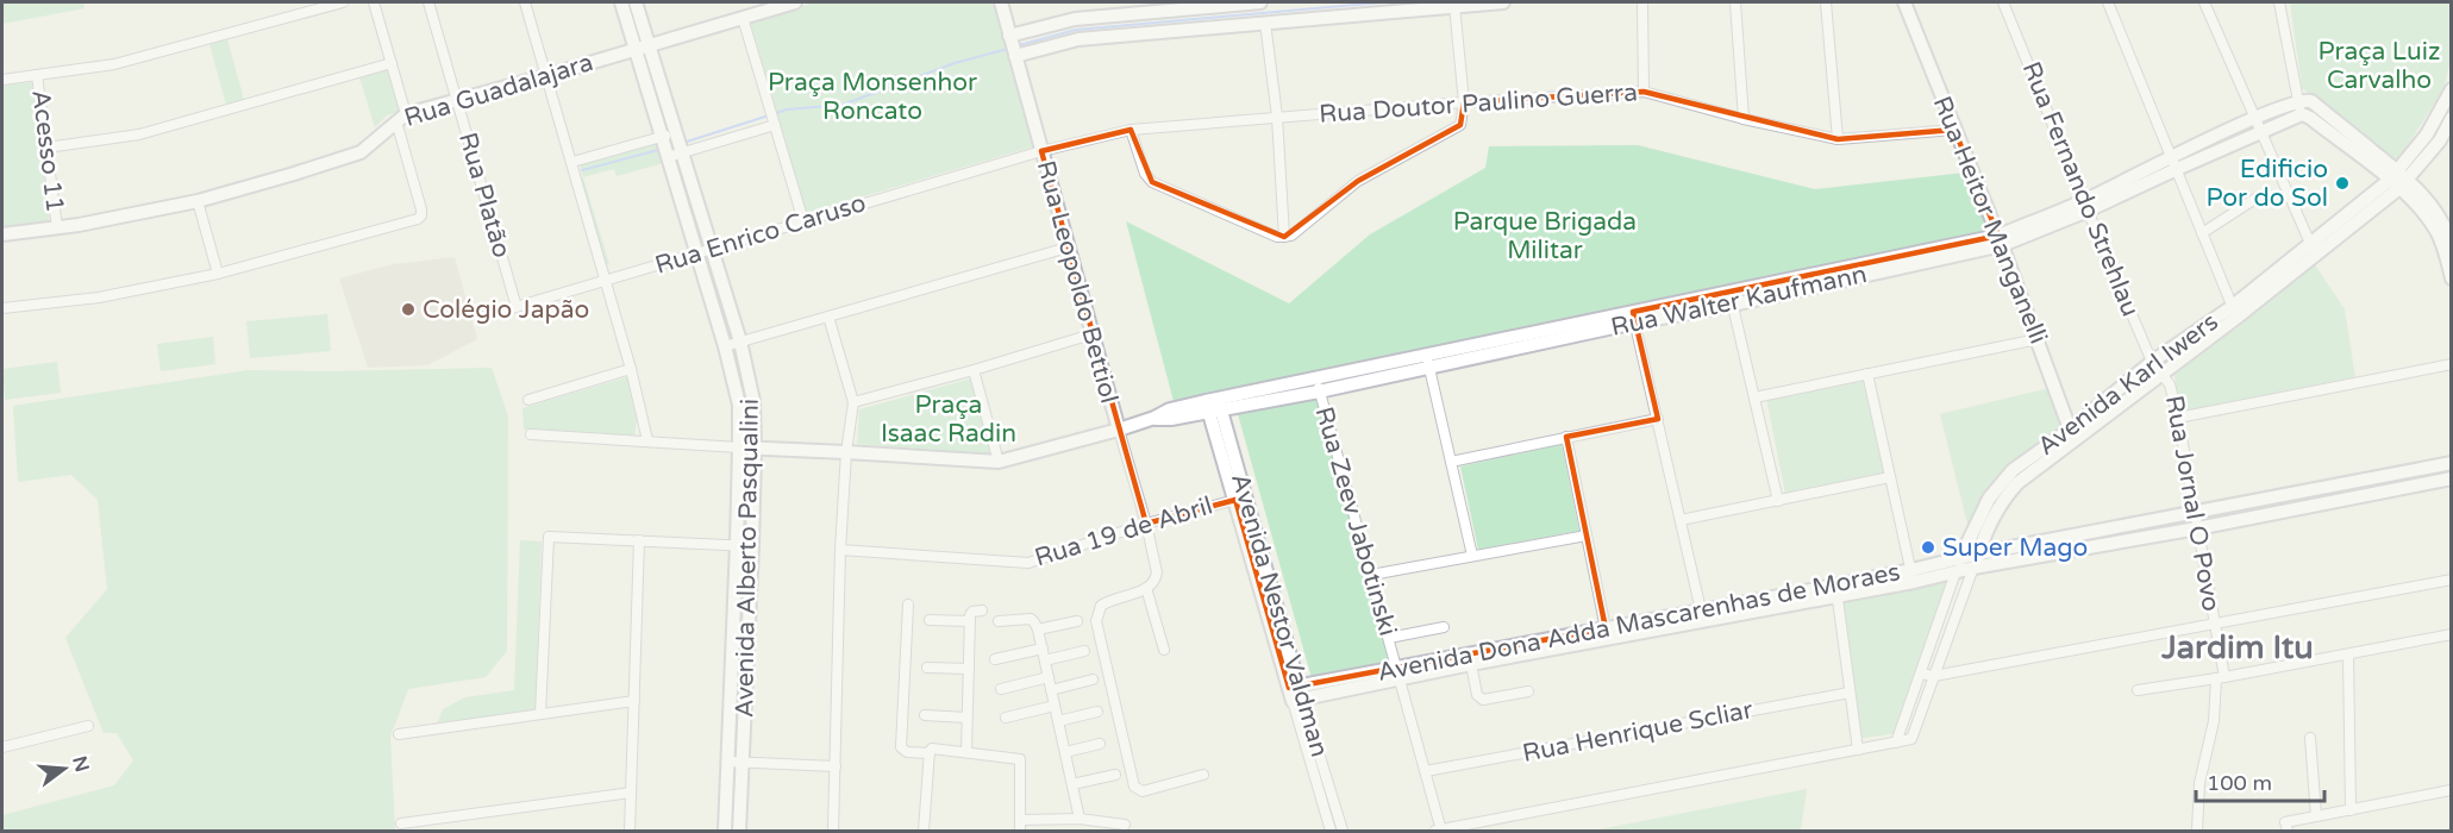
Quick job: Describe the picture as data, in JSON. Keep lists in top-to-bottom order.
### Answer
{
  "streets": {
    "main road": [
      "Rua Guadalajara",
      "Rua Heitor Manganelli",
      "Rua Leopoldo Bettiol",
      "Rua Walter Kaufmann",
      "Avenida Karl Iwers",
      "Avenida Alberto Pasqualini",
      "Avenida Nestor Valdman",
      "Avenida Dona Adda Mascarenhas de Moraes"
    ],
    "street": [
      "Rua Doutor Paulino Guerra",
      "Acesso 11",
      "Rua Fernando Strehlau",
      "Rua Platão",
      "Rua Enrico Caruso",
      "Rua Jornal O Povo",
      "Rua Zeev Jabotinski",
      "Rua 19 de Abril",
      "Rua Henrique Scliar"
    ]
  },
  "crossings": [
    ["Rua Guadalajara", "Acesso 11"],
    ["Rua Guadalajara", "Rua Platão"],
    ["Rua Guadalajara", "Avenida Alberto Pasqualini"],
    ["Rua Doutor Paulino Guerra", "Rua Heitor Manganelli"],
    ["Rua Doutor Paulino Guerra", "Rua Enrico Caruso"],
    ["Rua Doutor Paulino Guerra", "Rua Leopoldo Bettiol"],
    ["Rua Fernando Strehlau", "Rua Walter Kaufmann"],
    ["Rua Fernando Strehlau", "Avenida Karl Iwers"],
    ["Rua Fernando Strehlau", "Rua Jornal O Povo"],
    ["Rua Platão", "Rua Enrico Caruso"],
    ["Rua Heitor Manganelli", "Rua Walter Kaufmann"],
    ["Rua Heitor Manganelli", "Avenida Karl Iwers"],
    ["Rua Enrico Caruso", "Rua Leopoldo Bettiol"],
    ["Rua Enrico Caruso", "Avenida Alberto Pasqualini"],
    ["Rua Leopoldo Bettiol", "Rua Walter Kaufmann"],
    ["Rua Leopoldo Bettiol", "Rua 19 de Abril"],
    ["Rua Walter Kaufmann", "Rua Zeev Jabotinski"],
    ["Rua Walter Kaufmann", "Avenida Alberto Pasqualini"],
    ["Rua Walter Kaufmann", "Avenida Nestor Valdman"],
    ["Avenida Karl Iwers", "Rua Jornal O Povo"],
    ["Avenida Karl Iwers", "Avenida Dona Adda Mascarenhas de Moraes"],
    ["Rua Jornal O Povo", "Avenida Dona Adda Mascarenhas de Moraes"],
    ["Rua Zeev Jabotinski", "Avenida Dona Adda Mascarenhas de Moraes"],
    ["Rua Zeev Jabotinski", "Rua Henrique Scliar"],
    ["Rua 19 de Abril", "Avenida Nestor Valdman"],
    ["Avenida Nestor Valdman", "Avenida Dona Adda Mascarenhas de Moraes"]
  ],
  "districts": ["Jardim Itu"],
  "parks": [
    "Praça Luiz Carvalho",
    "Praça Monsenhor Roncato",
    "Parque Brigada Militar",
    "Praça Isaac Radin"
  ],
  "places": ["Edificio Por do Sol", "Colégio Japão", "Super Mago"],
  "scale_bar": "100 m",
  "north": "right"
}
